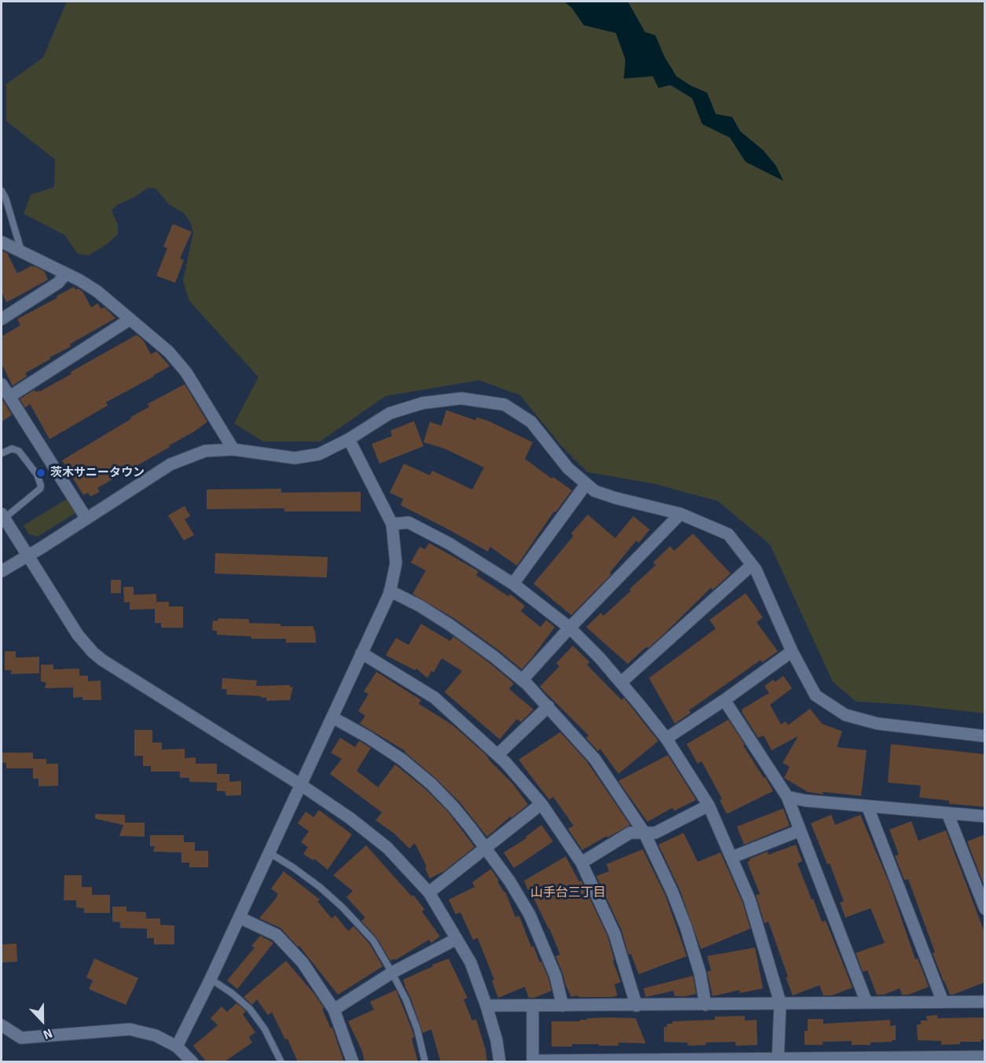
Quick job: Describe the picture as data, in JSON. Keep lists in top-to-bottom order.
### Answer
{
  "districts": ["山手台三丁目"],
  "places": ["茨木サニータウン"],
  "north": "bottom"
}
